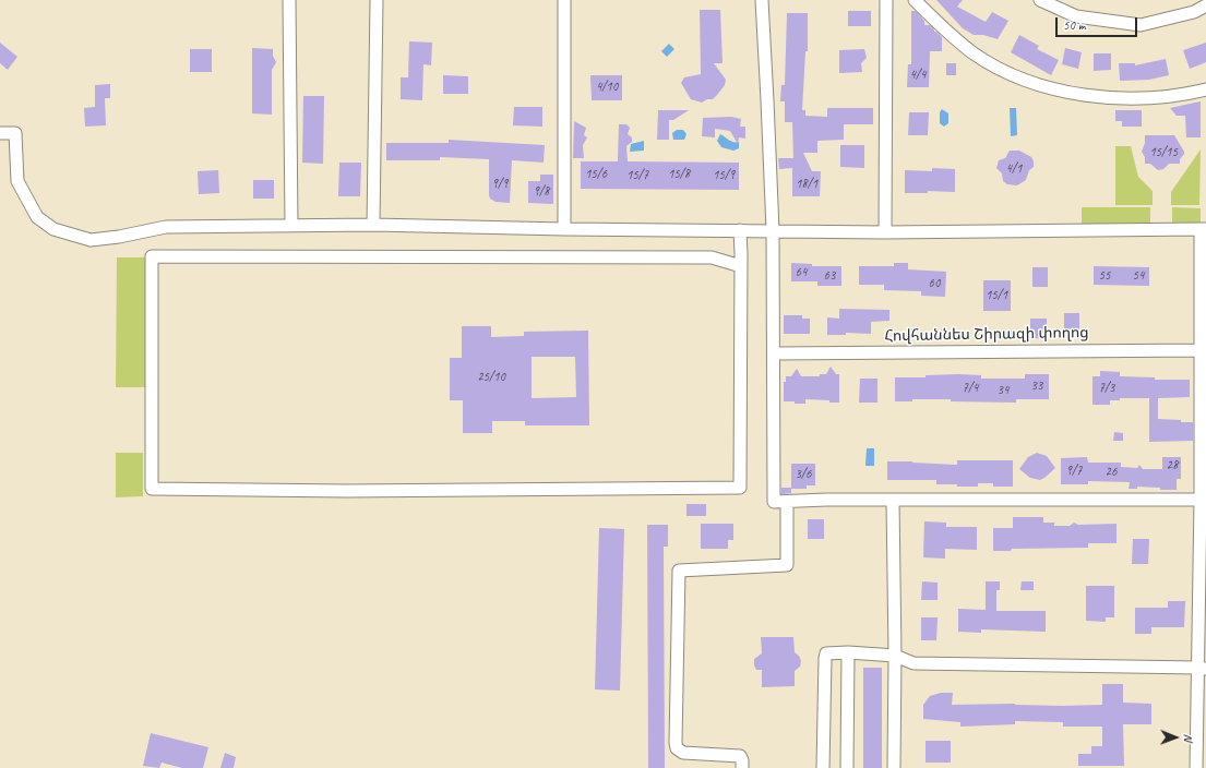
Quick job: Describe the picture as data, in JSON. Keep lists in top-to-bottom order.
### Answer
{
  "streets": {
    "street": ["Հովհաննես Շիրազի փողոց"]
  },
  "house_numbers": [
    "4/4",
    "4/10",
    "15/15",
    "4/1",
    "15/6",
    "15/8",
    "15/7",
    "15/9",
    "9/9",
    "18/1",
    "9/8",
    "64",
    "63",
    "55",
    "54",
    "60",
    "15/1",
    "25/10",
    "33",
    "7/4",
    "7/3",
    "34",
    "28",
    "9/7",
    "26",
    "3/6"
  ],
  "scale_bar": "50 m",
  "north": "right"
}
